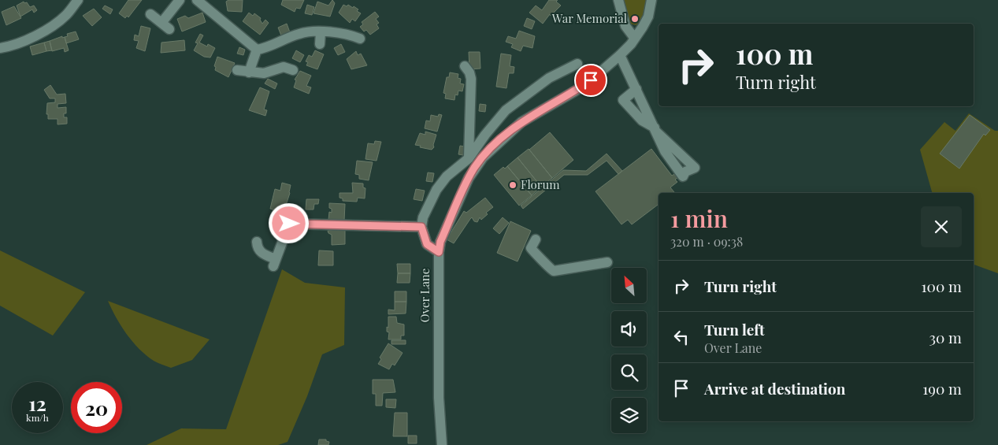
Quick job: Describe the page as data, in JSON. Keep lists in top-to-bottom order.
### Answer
{
  "streets": {
    "street": ["Over Lane"]
  },
  "places": ["War Memorial", "Florum"],
  "north": "top left",
  "page": {
    "turn": ["100 m", "Turn right"],
    "heading": ["1 min", "320 m · 09:38"],
    "list": [
      {
        "name": "Turn right",
        "value": "100 m"
      },
      {
        "name": "Turn left",
        "note": "Over Lane",
        "value": "30 m"
      },
      {
        "name": "Arrive at destination",
        "value": "190 m"
      }
    ],
    "speed": "12 km/h",
    "limit": "20"
  }
}
